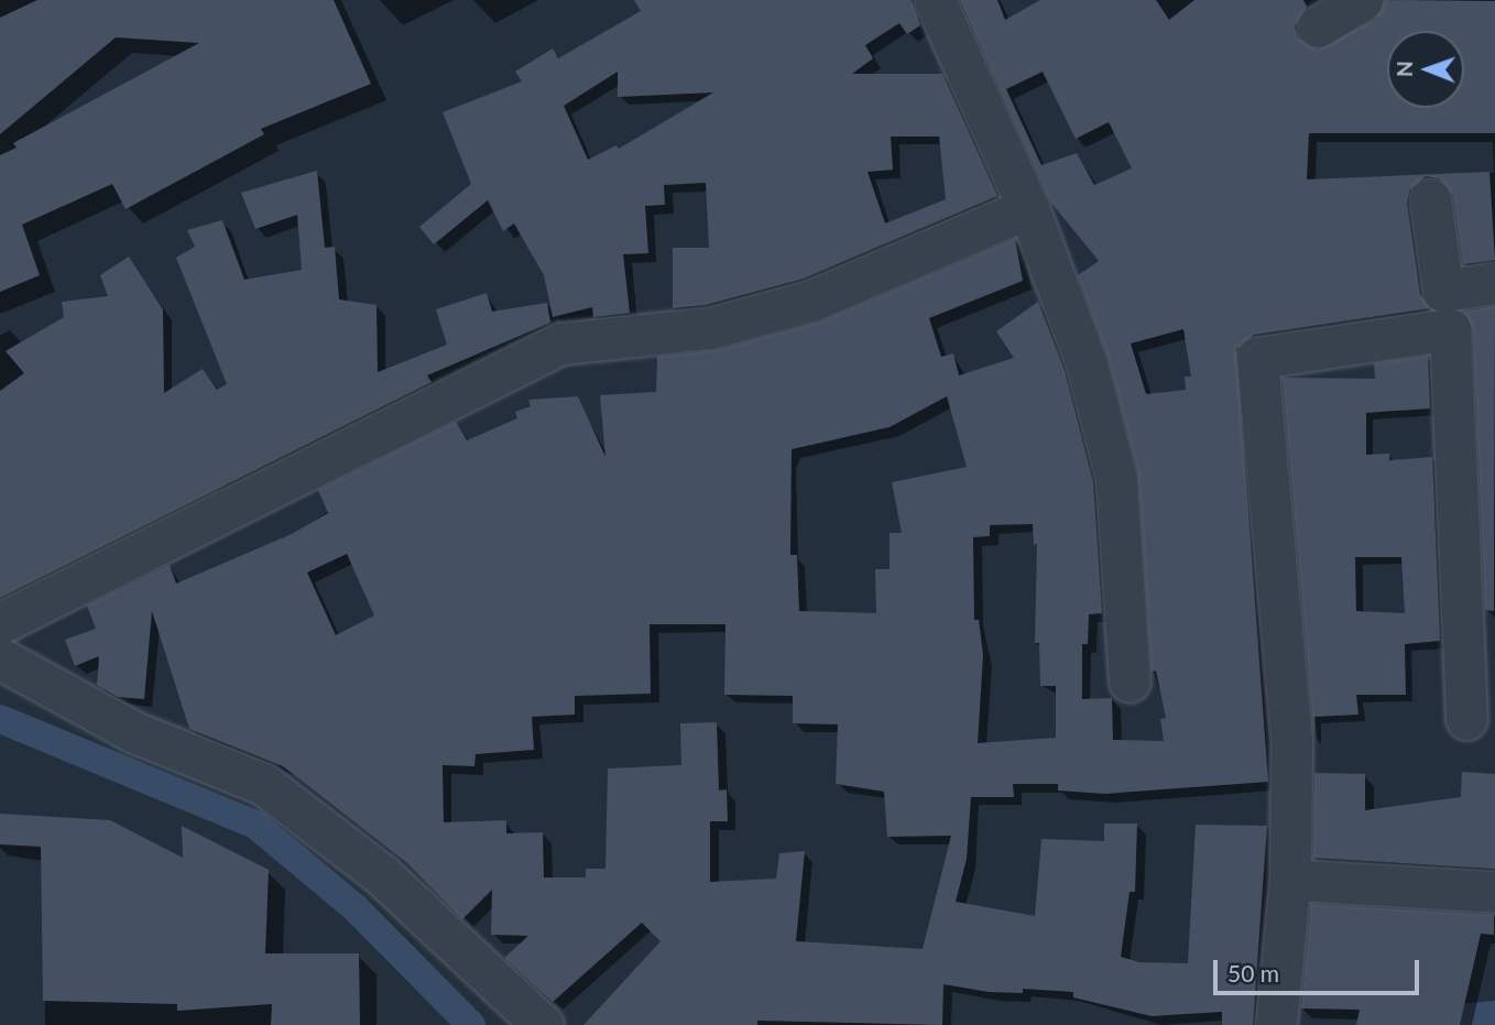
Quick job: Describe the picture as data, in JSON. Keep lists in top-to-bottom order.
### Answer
{
  "scale_bar": "50 m",
  "north": "left"
}
